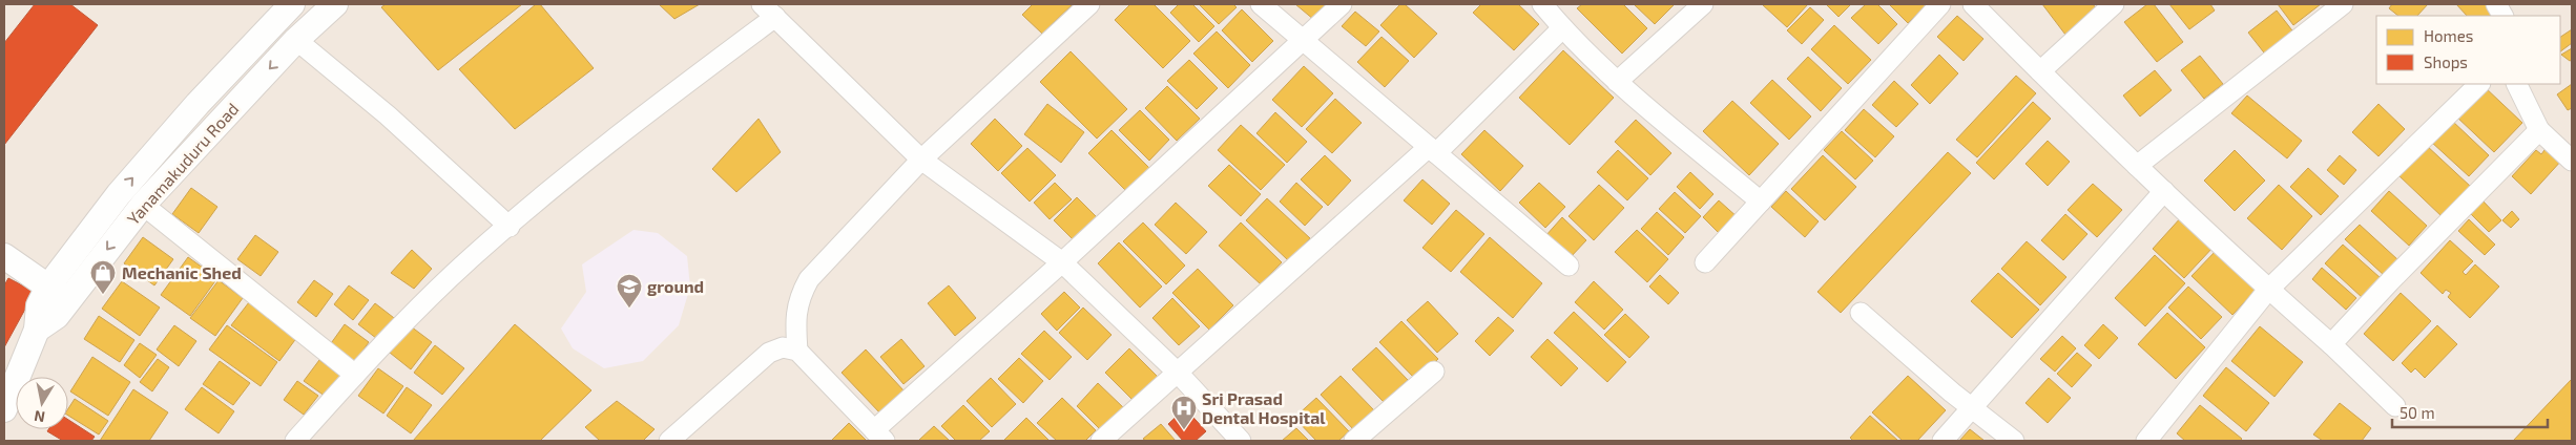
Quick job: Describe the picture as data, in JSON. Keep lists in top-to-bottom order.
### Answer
{
  "streets": {
    "street": ["Yanamakuduru Road"]
  },
  "places": {
    "shop": ["Mechanic Shed"],
    "school or university": ["ground"],
    "hospital": ["Sri Prasad Dental Hospital"]
  },
  "legend": ["Homes", "Shops"],
  "scale_bar": "50 m",
  "north": "bottom"
}
